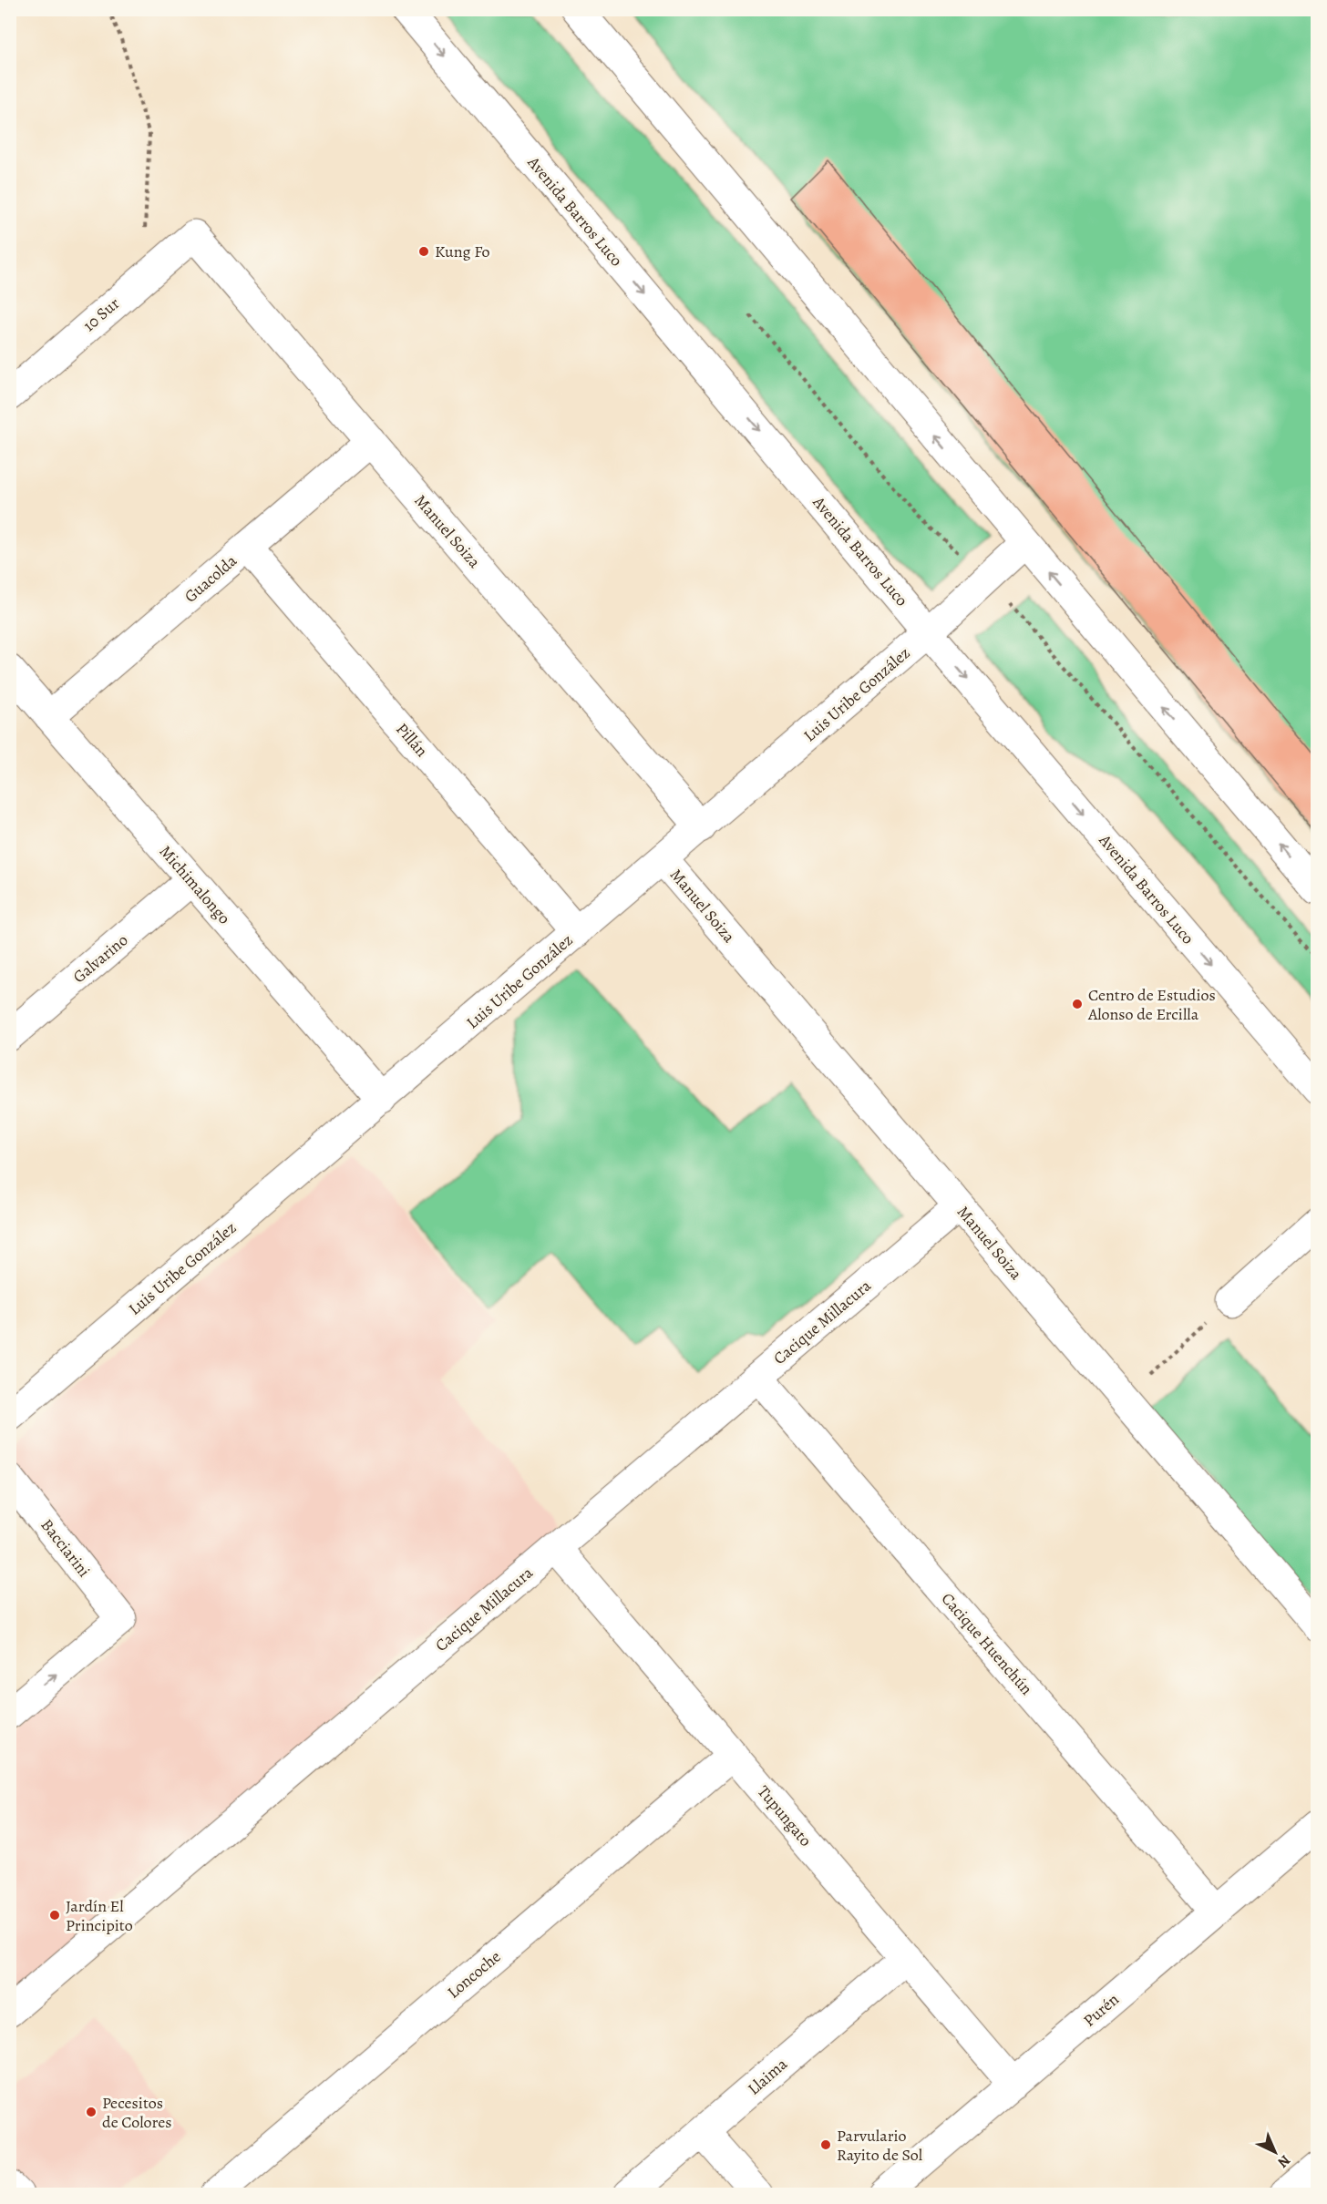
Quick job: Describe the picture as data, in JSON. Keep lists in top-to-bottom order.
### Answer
{
  "streets": {
    "street": [
      "Avenida Barros Luco",
      "10 Sur",
      "Manuel Soiza",
      "Guacolda",
      "Luis Uribe González",
      "Pillán",
      "Michimalongo",
      "Galvarino",
      "Cacique Millacura",
      "Bacciarini",
      "Cacique Huenchún",
      "Tupungato",
      "Loncoche",
      "Purén",
      "Llaima"
    ]
  },
  "crossings": [
    ["Avenida Barros Luco", "Luis Uribe González"],
    ["10 Sur", "Manuel Soiza"],
    ["Manuel Soiza", "Guacolda"],
    ["Manuel Soiza", "Luis Uribe González"],
    ["Manuel Soiza", "Cacique Millacura"],
    ["Guacolda", "Pillán"],
    ["Guacolda", "Michimalongo"],
    ["Luis Uribe González", "Pillán"],
    ["Luis Uribe González", "Michimalongo"],
    ["Michimalongo", "Galvarino"],
    ["Cacique Millacura", "Cacique Huenchún"],
    ["Cacique Millacura", "Tupungato"],
    ["Cacique Huenchún", "Purén"],
    ["Tupungato", "Loncoche"],
    ["Tupungato", "Purén"],
    ["Tupungato", "Llaima"]
  ],
  "places": [
    "Kung Fo",
    "Centro de Estudios Alonso de Ercilla",
    "Jardín El Principito",
    "Pecesitos de Colores",
    "Parvulario Rayito de Sol"
  ],
  "north": "bottom right"
}
